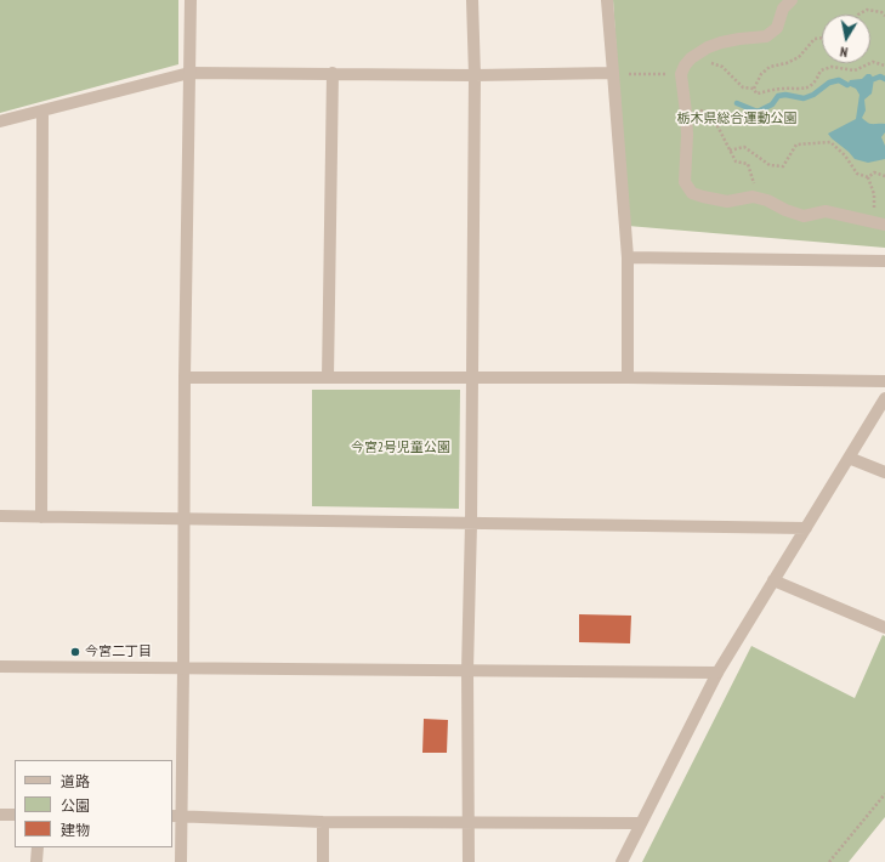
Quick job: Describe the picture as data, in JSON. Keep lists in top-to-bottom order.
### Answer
{
  "parks": ["栃木県総合運動公園", "今宮2号児童公園"],
  "places": ["今宮二丁目"],
  "legend": ["道路", "公園", "建物"],
  "north": "bottom"
}
